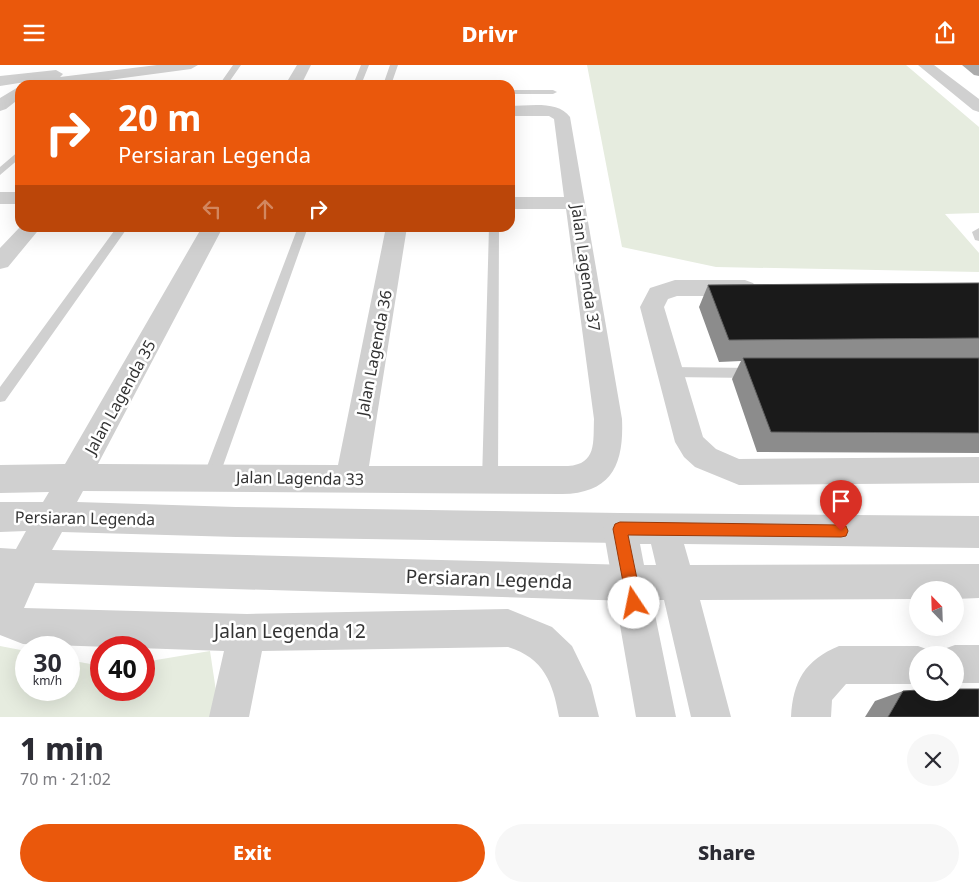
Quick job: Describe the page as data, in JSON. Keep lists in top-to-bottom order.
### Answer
{
  "streets": {
    "street": [
      "Jalan Lagenda 37",
      "Jalan Lagenda 36",
      "Jalan Lagenda 35",
      "Jalan Lagenda 33",
      "Persiaran Legenda",
      "Jalan Legenda 12"
    ]
  },
  "crossings": [
    ["Jalan Lagenda 37", "Jalan Lagenda 33"],
    ["Jalan Lagenda 36", "Jalan Lagenda 33"],
    ["Jalan Lagenda 35", "Jalan Lagenda 33"],
    ["Jalan Lagenda 35", "Persiaran Legenda"],
    ["Jalan Lagenda 35", "Jalan Legenda 12"],
    ["Persiaran Legenda", "Jalan Legenda 12"]
  ],
  "north": "top left",
  "page": {
    "header": "Drivr",
    "turn": ["20 m", "Persiaran Legenda"],
    "speed": "30 km/h",
    "limit": "40",
    "heading": ["1 min", "70 m · 21:02"],
    "buttons": ["Exit", "Share"]
  }
}
